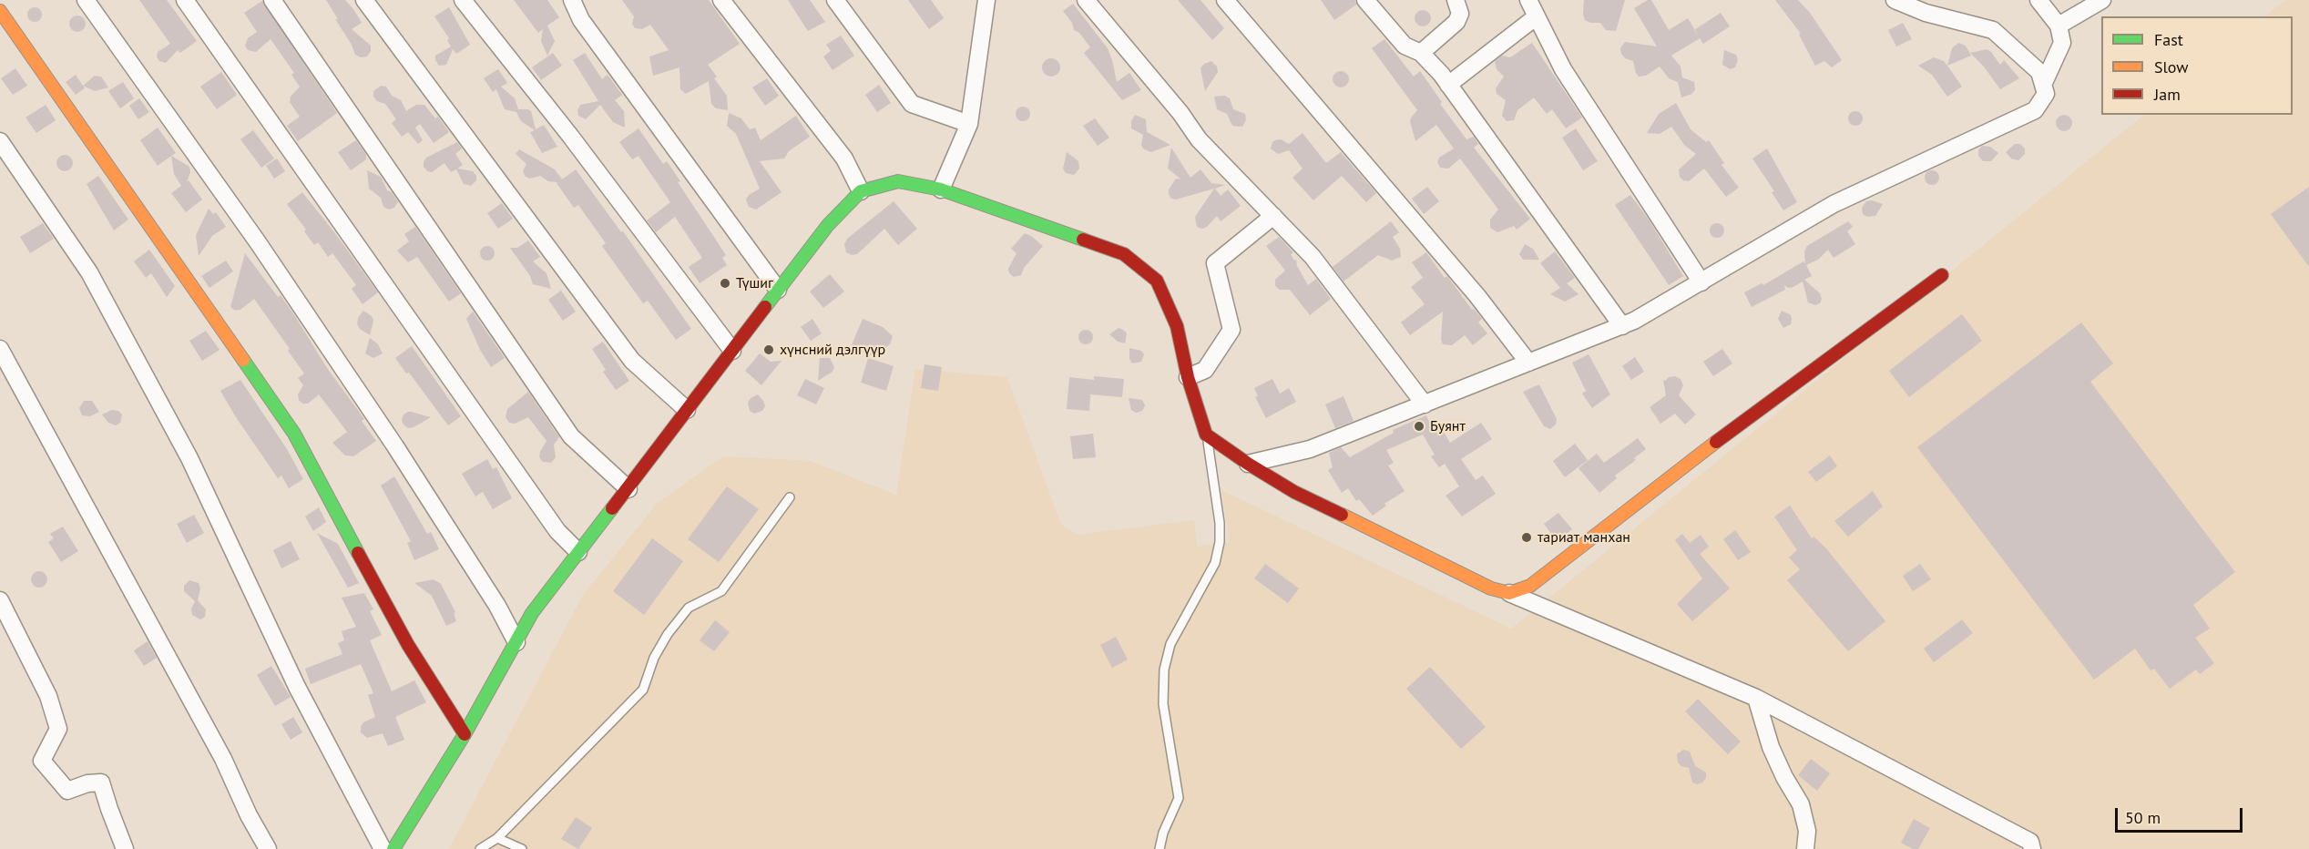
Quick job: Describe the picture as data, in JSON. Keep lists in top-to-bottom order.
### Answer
{
  "places": [
    "Түшиг",
    "хүнсний дэлгүүр",
    "Буянт",
    "тариат манхан"
  ],
  "legend": ["Fast", "Slow", "Jam"],
  "scale_bar": "50 m"
}
